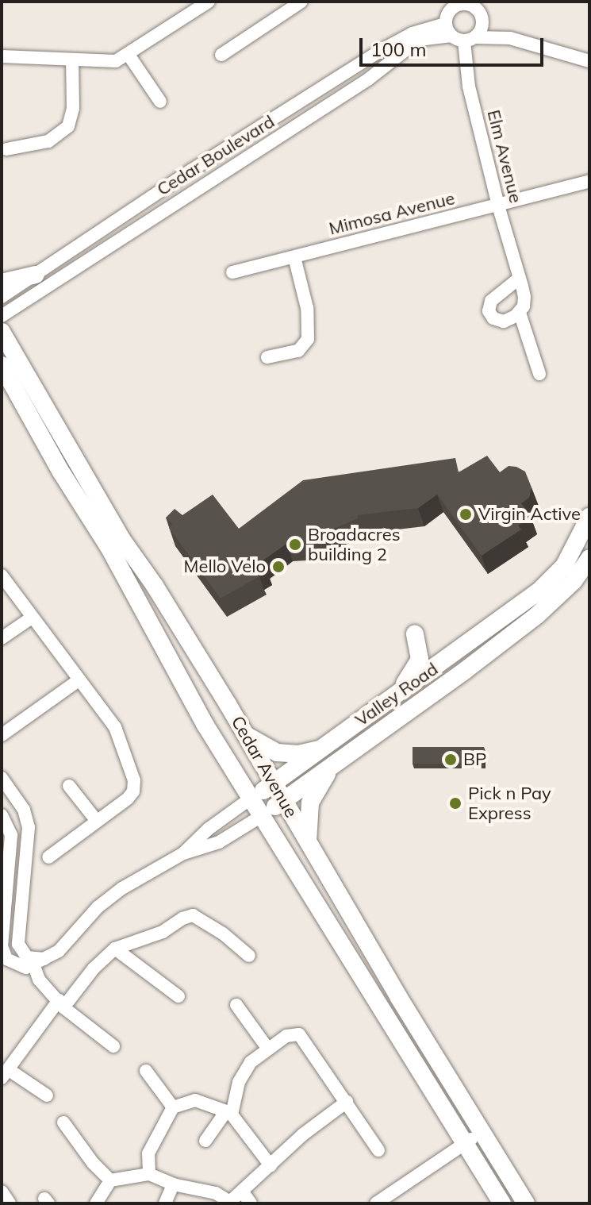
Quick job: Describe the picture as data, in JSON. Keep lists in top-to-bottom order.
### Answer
{
  "streets": {
    "main road": ["Valley Road", "Cedar Avenue"],
    "street": ["Cedar Boulevard", "Elm Avenue", "Mimosa Avenue"]
  },
  "crossings": [
    ["Cedar Boulevard", "Elm Avenue"],
    ["Elm Avenue", "Mimosa Avenue"],
    ["Valley Road", "Cedar Avenue"]
  ],
  "places": [
    "Virgin Active",
    "Broadacres building 2",
    "Mello Velo",
    "BP",
    "Pick n Pay Express"
  ],
  "scale_bar": "100 m"
}
